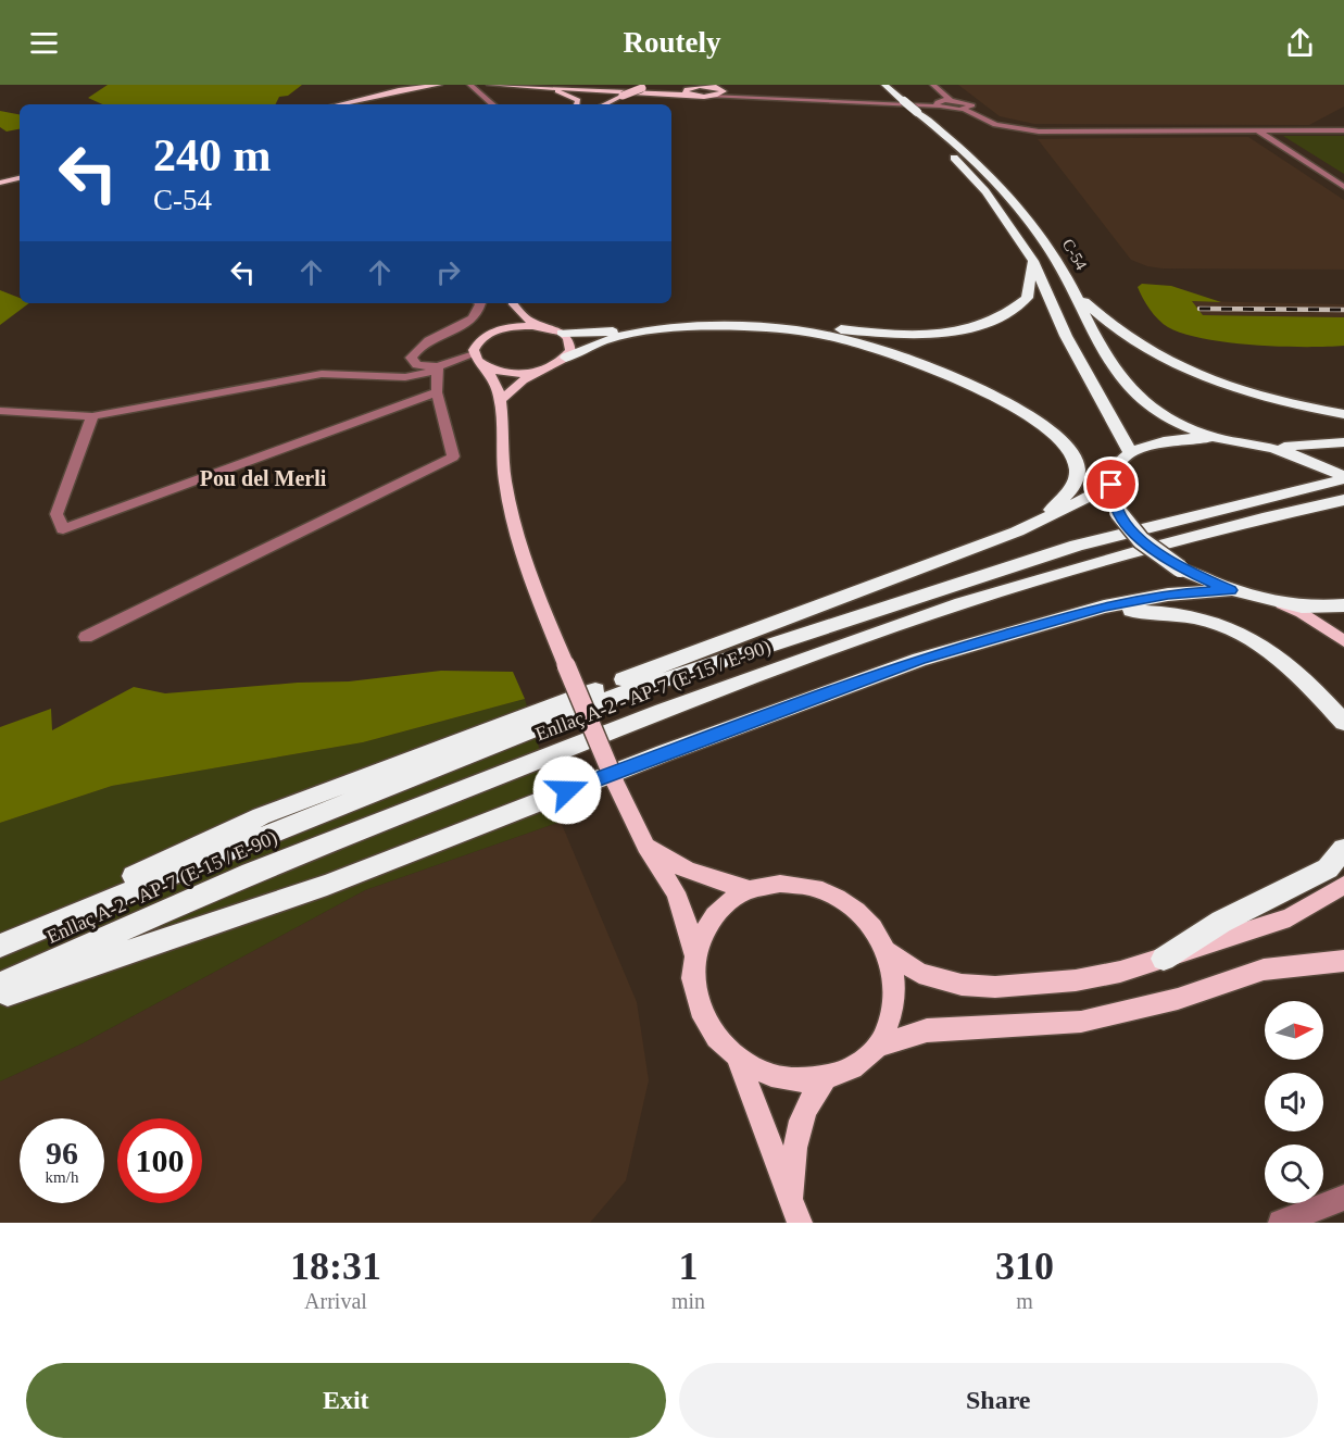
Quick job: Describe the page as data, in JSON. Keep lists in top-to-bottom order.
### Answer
{
  "streets": {
    "highway": ["C-54", "Enllaç A-2 - AP-7 (E-15 / E-90)"]
  },
  "crossings": [
    ["C-54", "Enllaç A-2 - AP-7 (E-15 / E-90)"]
  ],
  "districts": ["Pou del Merli"],
  "north": "right",
  "page": {
    "header": "Routely",
    "turn": ["240 m", "C-54"],
    "speed": "96 km/h",
    "limit": "100",
    "eta": [
      "18:31",
      "Arrival",
      "1",
      "min",
      "310",
      "m"
    ],
    "buttons": ["Exit", "Share"]
  }
}
